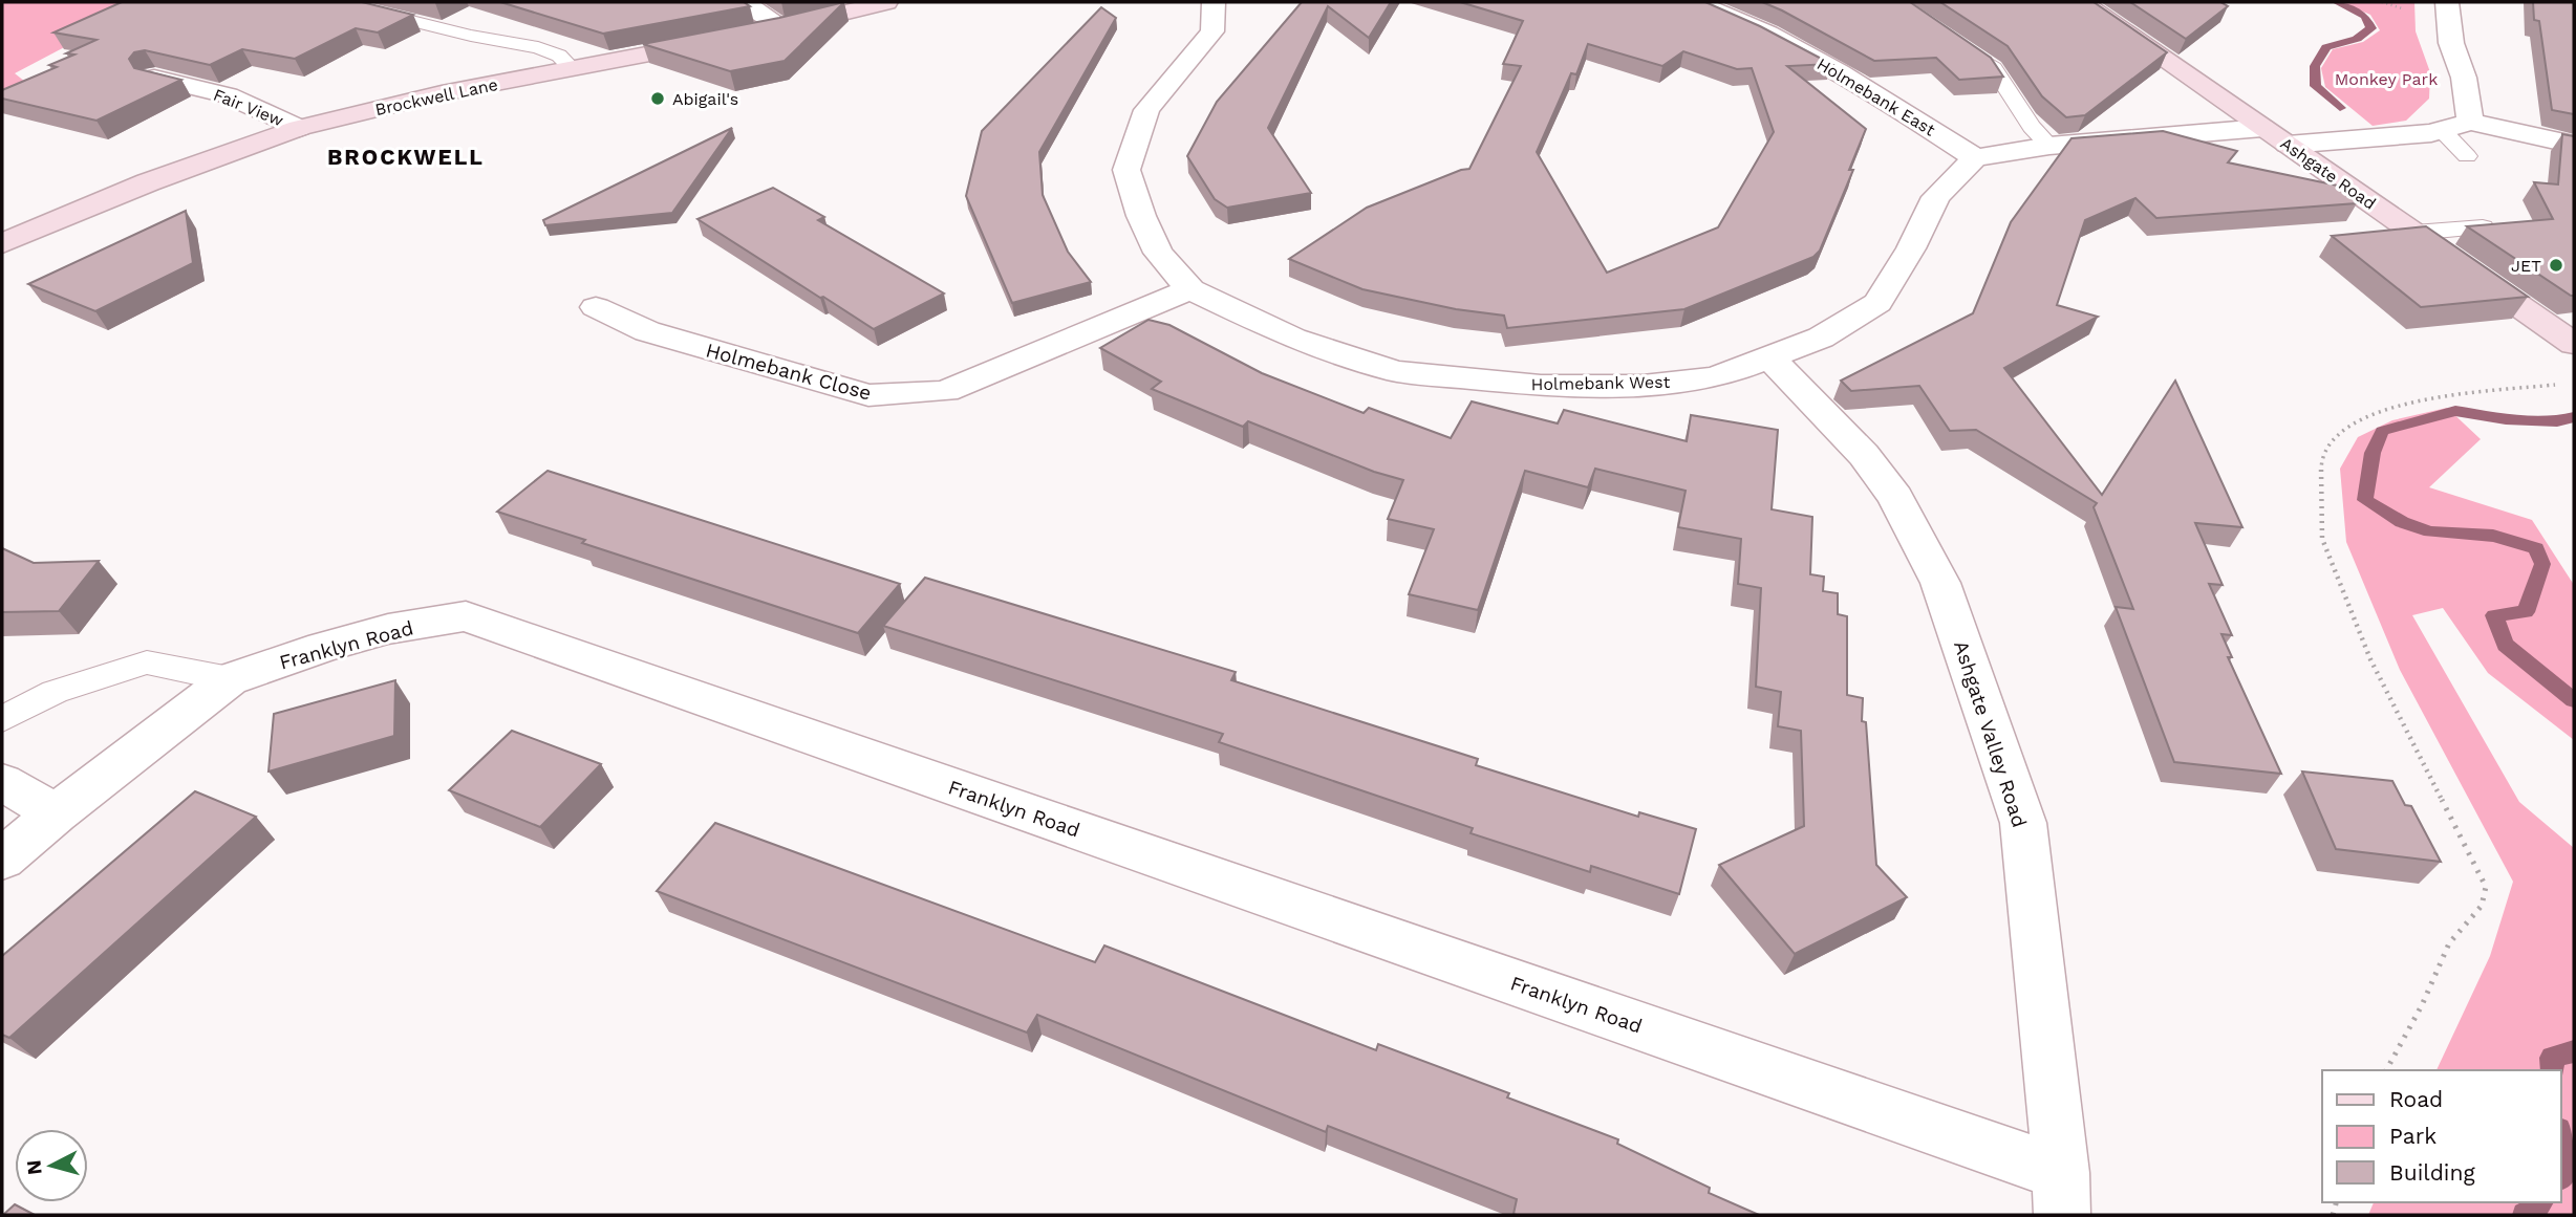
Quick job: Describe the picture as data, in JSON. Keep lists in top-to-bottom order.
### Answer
{
  "streets": {
    "street": [
      "Brockwell Lane",
      "Holmebank East",
      "Fair View",
      "Ashgate Road",
      "Holmebank Close",
      "Holmebank West",
      "Franklyn Road",
      "Ashgate Valley Road"
    ]
  },
  "crossings": [
    ["Brockwell Lane", "Fair View"],
    ["Holmebank East", "Holmebank West"],
    ["Holmebank Close", "Holmebank West"],
    ["Holmebank West", "Ashgate Valley Road"],
    ["Franklyn Road", "Ashgate Valley Road"]
  ],
  "districts": ["BROCKWELL"],
  "parks": ["Monkey Park"],
  "places": ["Abigail's", "JET"],
  "legend": ["Road", "Park", "Building"],
  "north": "left"
}
